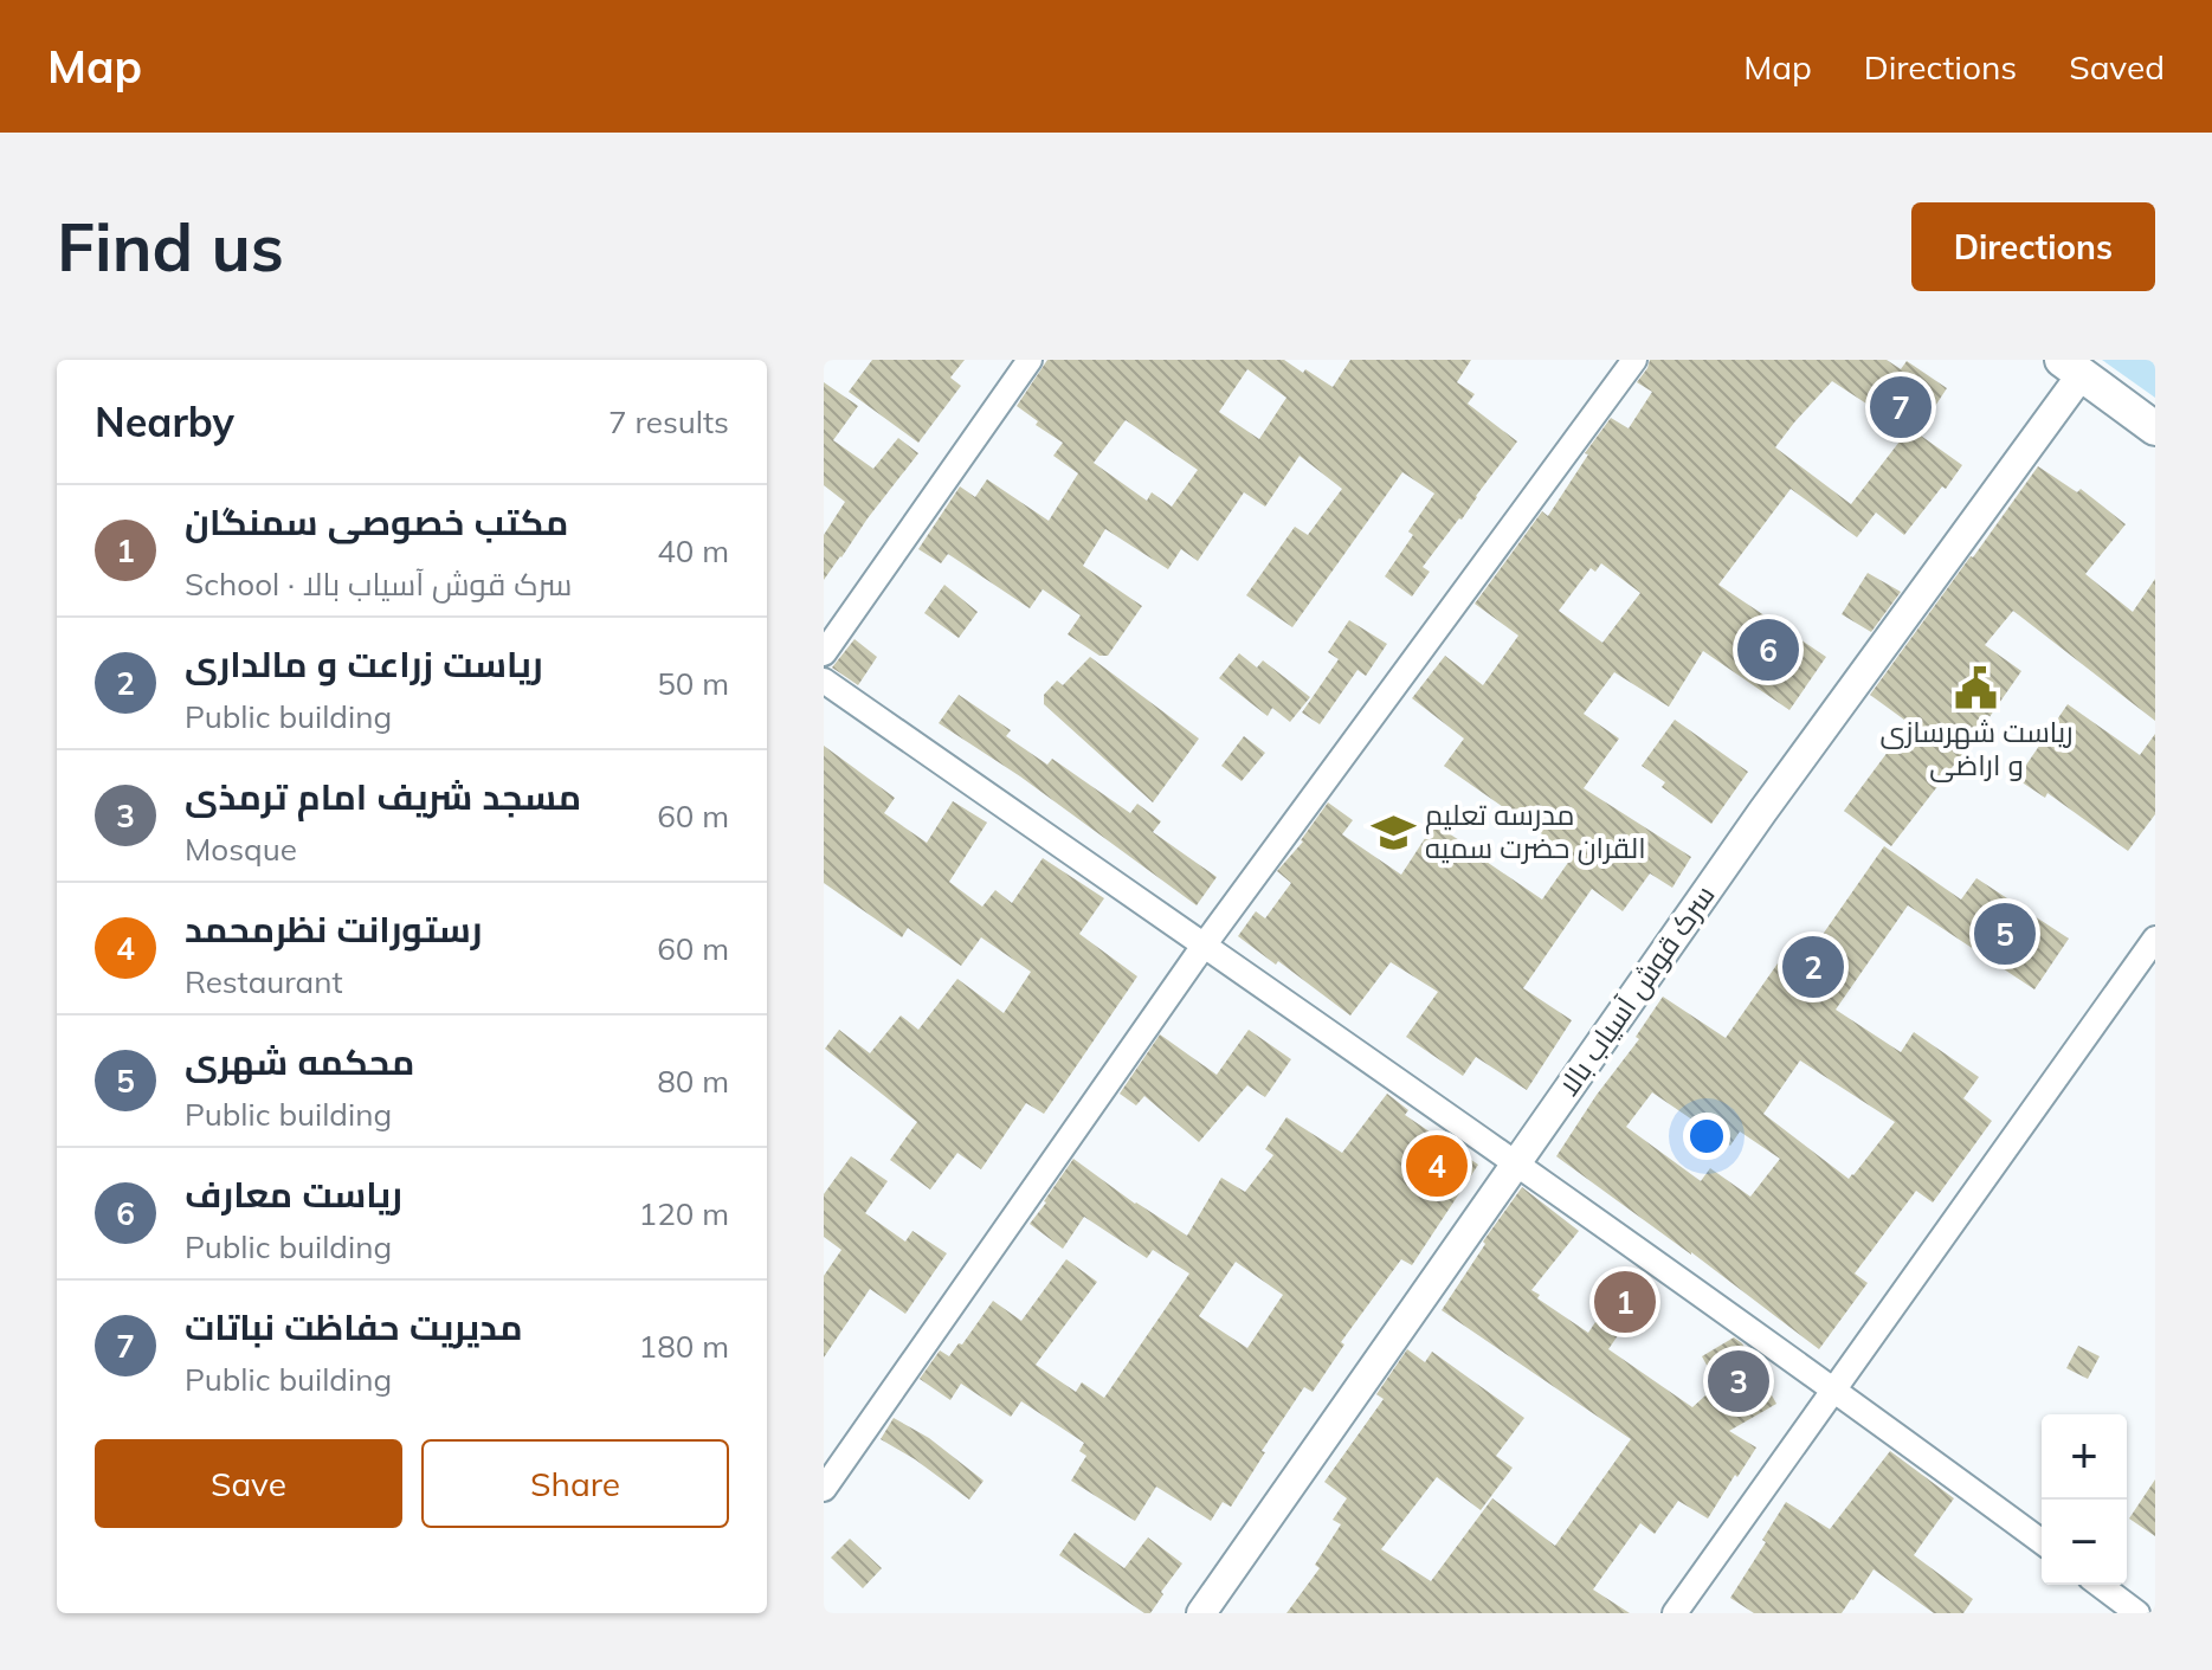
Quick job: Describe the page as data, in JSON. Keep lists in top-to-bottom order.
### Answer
{
  "streets": {
    "street": ["سرک قوش آسیاب بالا"]
  },
  "places": {
    "public building": ["ریاست شهرسازی و اراضی"],
    "school or university": ["مدرسه تعلیم القران حضرت سمیه"]
  },
  "page": {
    "header": "Map",
    "nav": ["Map", "Directions", "Saved"],
    "buttons": [
      "Directions",
      ["Save", "Share"]
    ],
    "title": "Find us",
    "heading": ["Nearby", "7 results"],
    "pins": [
      "7",
      "6",
      "5",
      "2",
      "4",
      "1",
      "3"
    ],
    "list": [
      {
        "mark": "1",
        "name": "مکتب خصوصی سمنگان",
        "note": "School · سرک قوش آسیاب بالا",
        "value": "40 m"
      },
      {
        "mark": "2",
        "name": "ریاست زراعت و مالداری",
        "note": "Public building",
        "value": "50 m"
      },
      {
        "mark": "3",
        "name": "مسجد شریف امام ترمذی",
        "note": "Mosque",
        "value": "60 m"
      },
      {
        "mark": "4",
        "name": "رستورانت نظرمحمد",
        "note": "Restaurant",
        "value": "60 m"
      },
      {
        "mark": "5",
        "name": "محکمه شهری",
        "note": "Public building",
        "value": "80 m"
      },
      {
        "mark": "6",
        "name": "ریاست معارف",
        "note": "Public building",
        "value": "120 m"
      },
      {
        "mark": "7",
        "name": "مدیریت حفاظت نباتات",
        "note": "Public building",
        "value": "180 m"
      }
    ],
    "map_buttons": ["+", "−"]
  }
}
